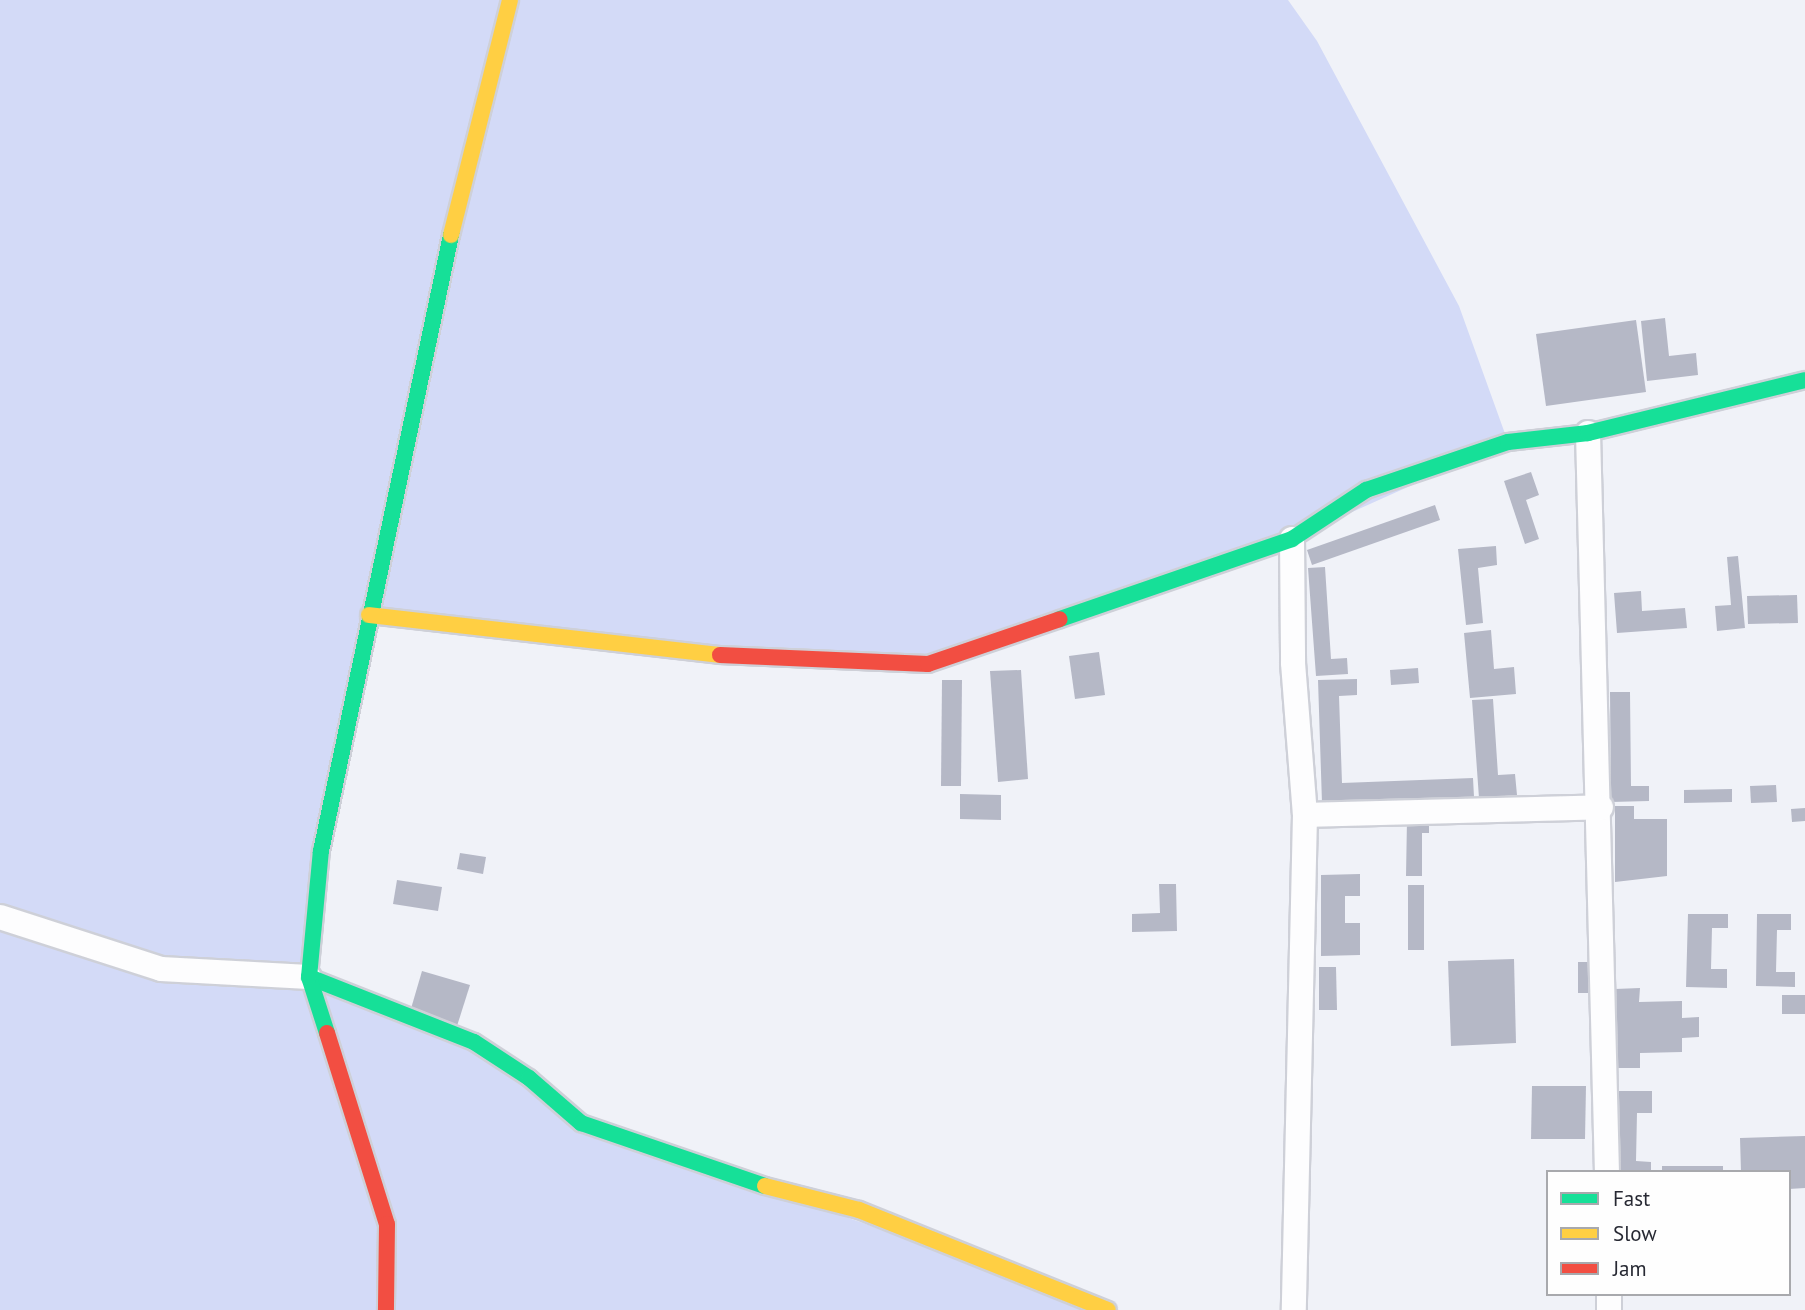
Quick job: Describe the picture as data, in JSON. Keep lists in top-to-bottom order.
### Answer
{
  "legend": ["Fast", "Slow", "Jam"]
}
